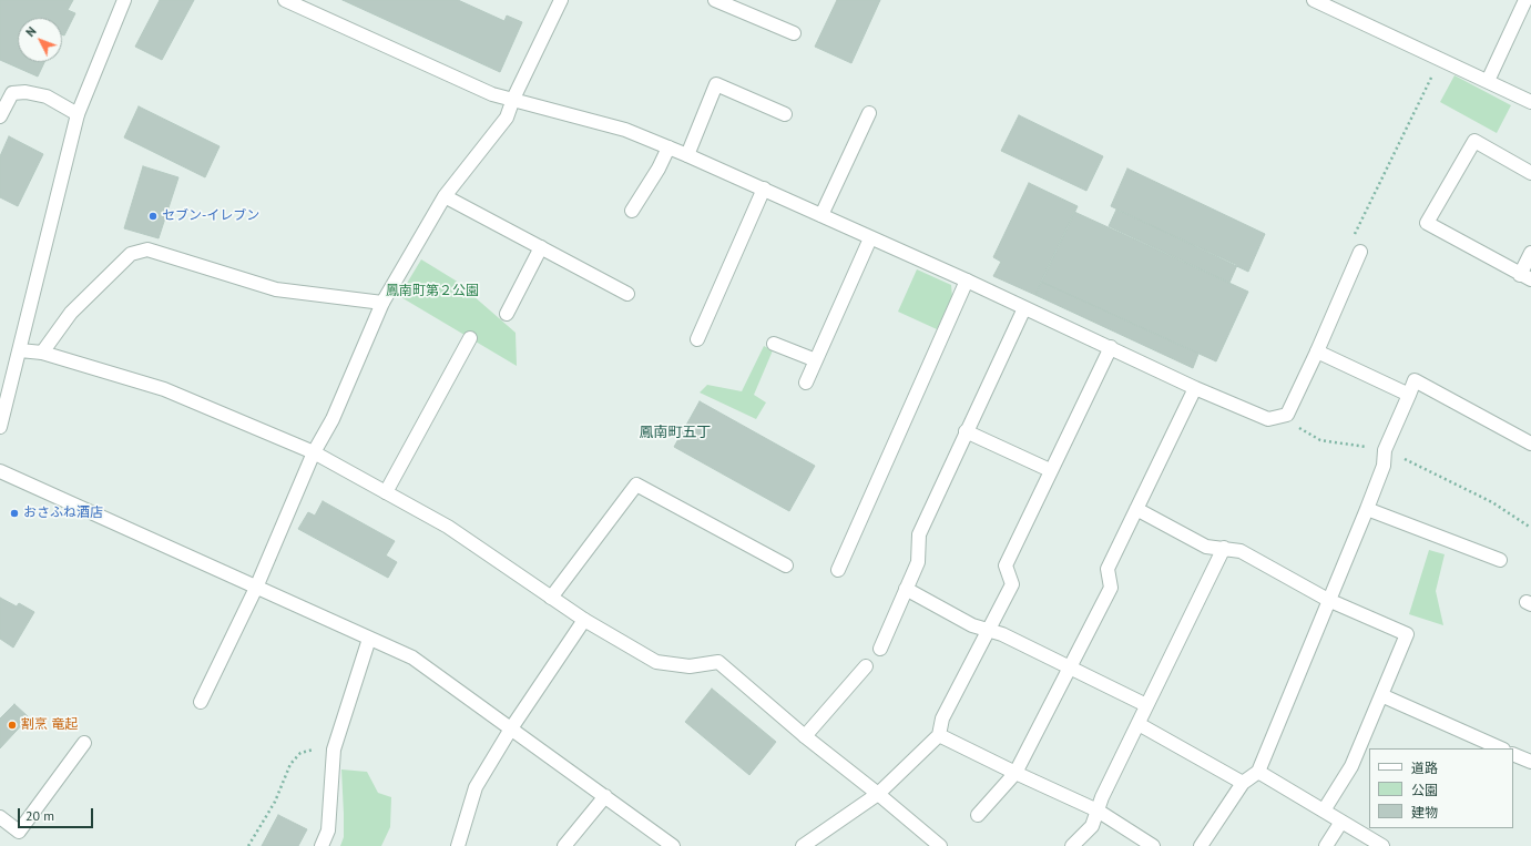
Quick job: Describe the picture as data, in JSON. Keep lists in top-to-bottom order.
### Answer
{
  "districts": ["鳳南町五丁"],
  "parks": ["鳳南町第２公園"],
  "places": ["セブン-イレブン", "おさふね酒店", "割烹 竜起"],
  "legend": ["道路", "公園", "建物"],
  "scale_bar": "20 m",
  "north": "top left"
}
